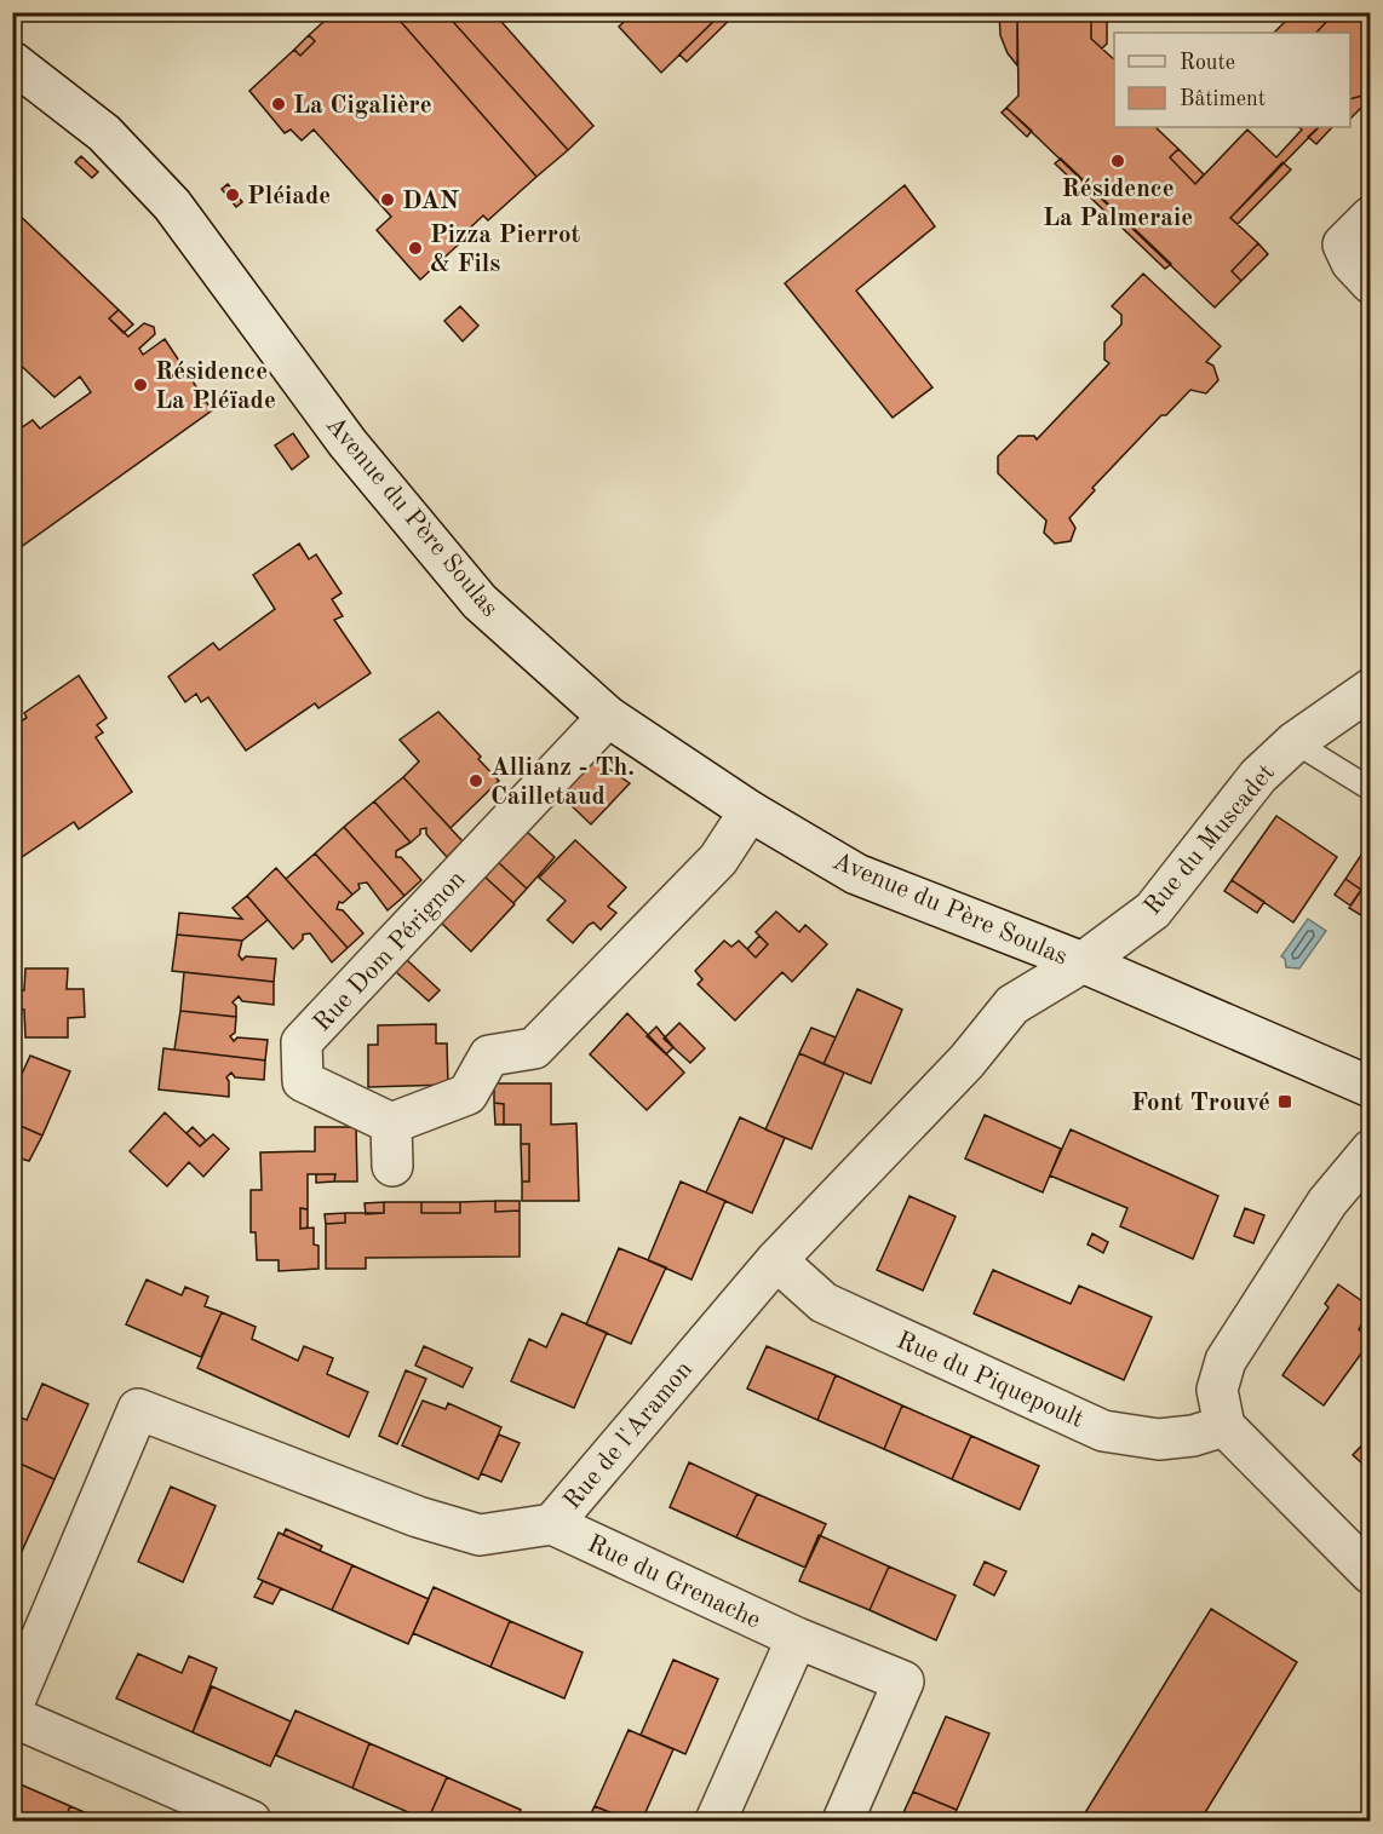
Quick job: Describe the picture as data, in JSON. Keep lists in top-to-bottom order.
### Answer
{
  "streets": {
    "street": [
      "Avenue du Père Soulas",
      "Rue du Muscadet",
      "Rue Dom Pérignon",
      "Rue du Piquepoult",
      "Rue de l'Aramon",
      "Rue du Grenache"
    ]
  },
  "crossings": [
    ["Avenue du Père Soulas", "Rue du Muscadet"],
    ["Avenue du Père Soulas", "Rue Dom Pérignon"],
    ["Avenue du Père Soulas", "Rue de l'Aramon"],
    ["Rue du Muscadet", "Rue de l'Aramon"],
    ["Rue du Piquepoult", "Rue de l'Aramon"],
    ["Rue de l'Aramon", "Rue du Grenache"]
  ],
  "places": {
    "other": [
      "La Cigalière",
      "Résidence La Palmeraie",
      "Pléiade",
      "DAN",
      "Pizza Pierrot & Fils",
      "Résidence La Pléïade",
      "Allianz - Th. Cailletaud"
    ],
    "transit": ["Font Trouvé"]
  },
  "legend": ["Route", "Bâtiment"]
}
